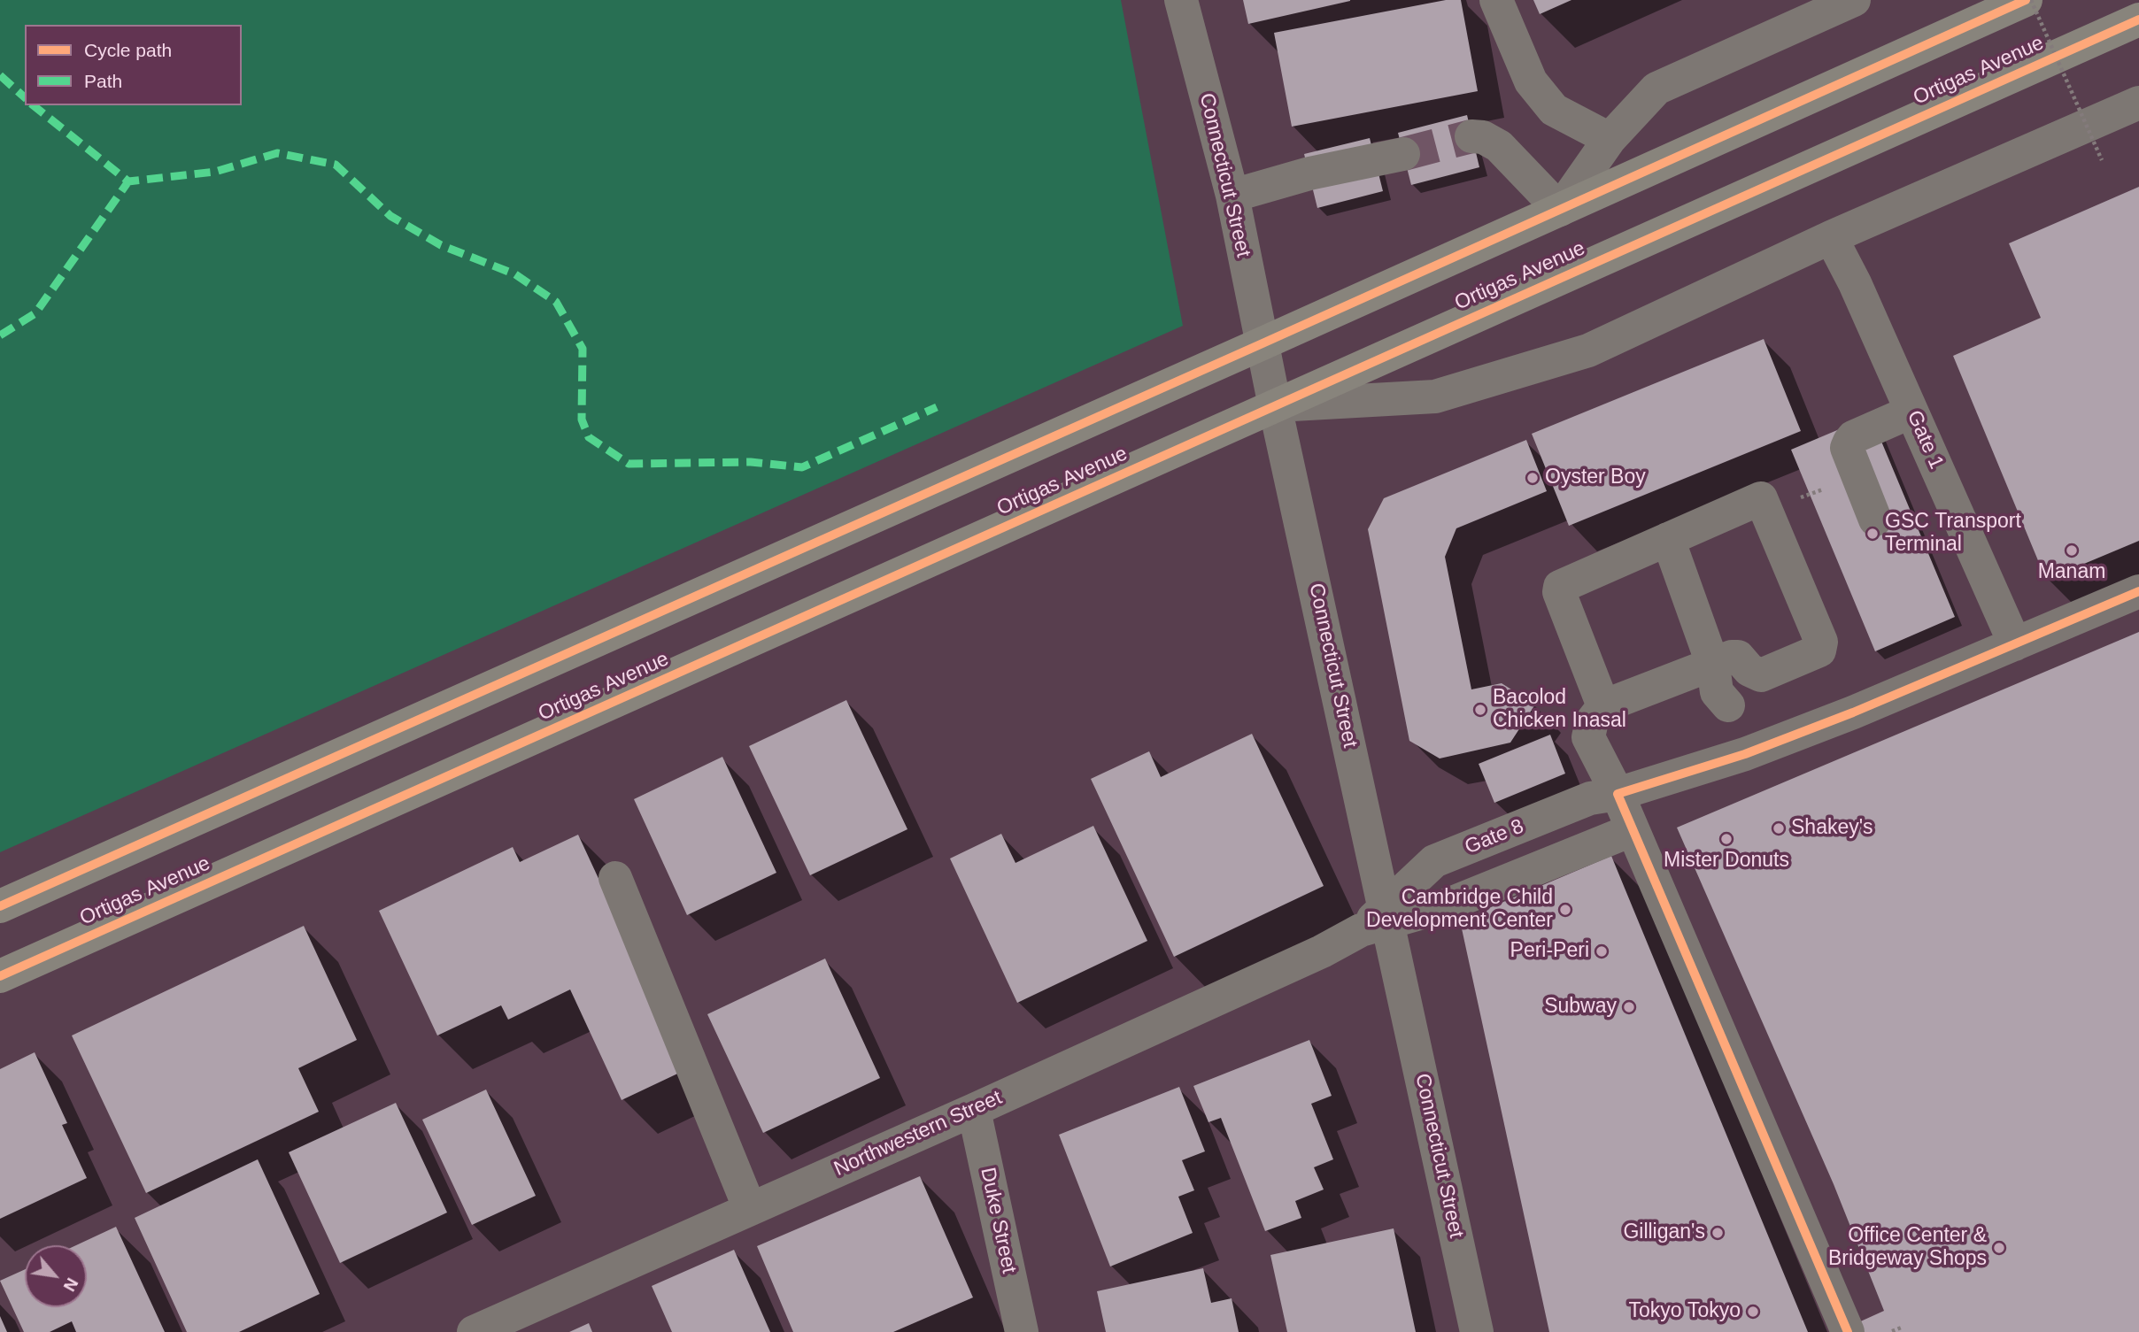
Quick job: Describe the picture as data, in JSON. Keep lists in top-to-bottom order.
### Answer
{
  "streets": {
    "main road": ["Ortigas Avenue"],
    "street": [
      "Connecticut Street",
      "Gate 1",
      "Gate 8",
      "Northwestern Street",
      "Duke Street"
    ]
  },
  "crossings": [
    ["Ortigas Avenue", "Connecticut Street"],
    ["Connecticut Street", "Gate 8"],
    ["Connecticut Street", "Northwestern Street"],
    ["Gate 1", "Gate 8"],
    ["Gate 8", "Northwestern Street"],
    ["Northwestern Street", "Duke Street"]
  ],
  "places": [
    "Oyster Boy",
    "GSC Transport Terminal",
    "Manam",
    "Bacolod Chicken Inasal",
    "Shakey's",
    "Mister Donuts",
    "Cambridge Child Development Center",
    "Peri-Peri",
    "Subway",
    "Gilligan's",
    "Office Center & Bridgeway Shops",
    "Tokyo Tokyo"
  ],
  "legend": ["Cycle path", "Path"],
  "north": "bottom right"
}
